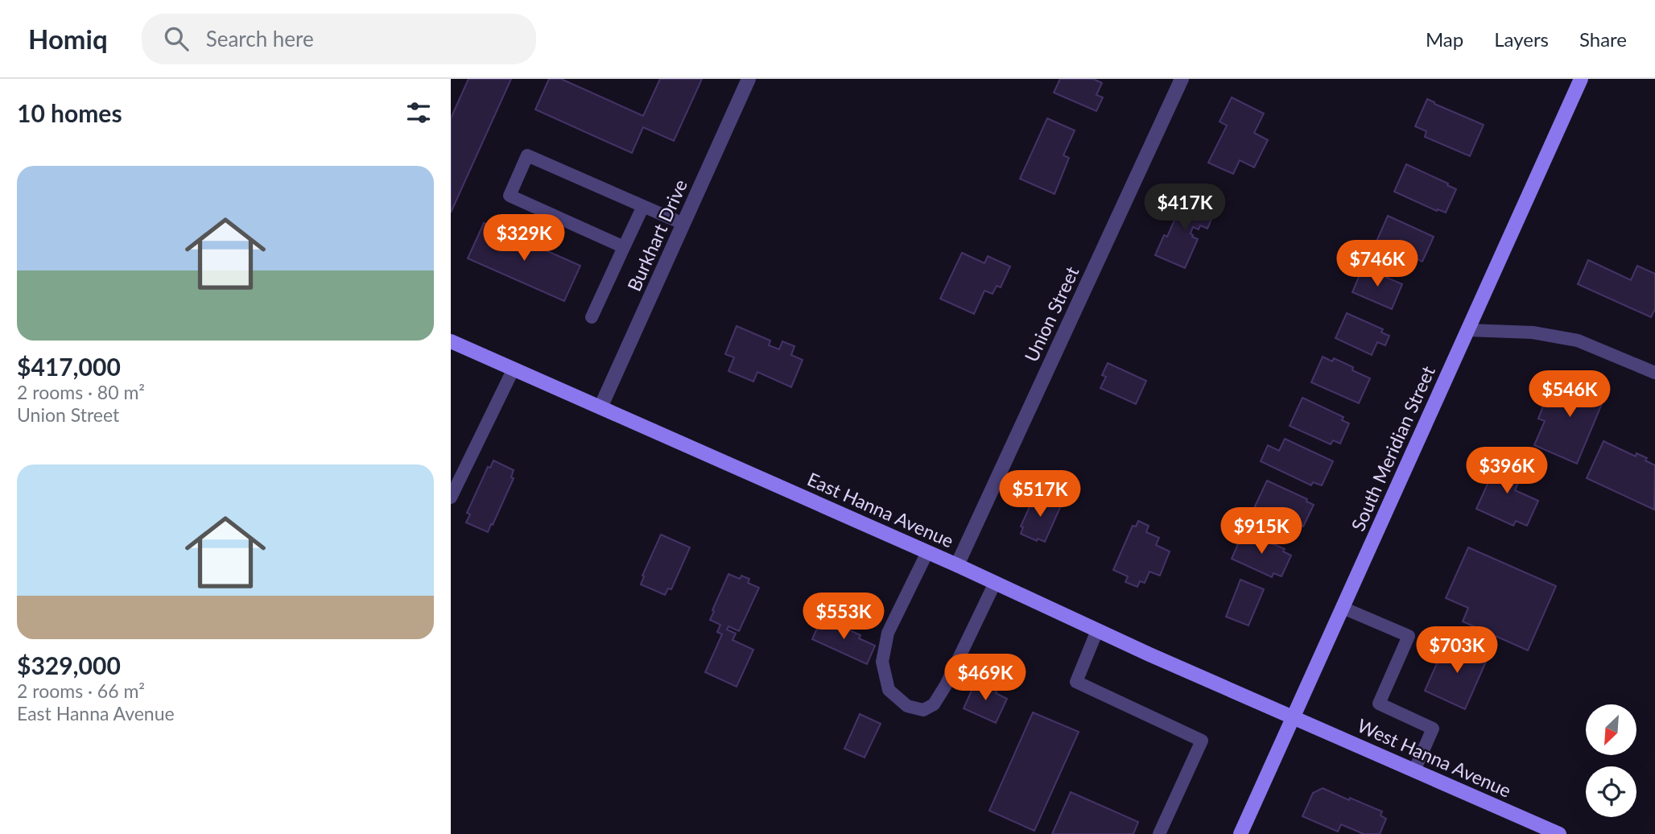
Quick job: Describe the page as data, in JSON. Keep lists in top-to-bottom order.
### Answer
{
  "streets": {
    "main road": ["South Meridian Street", "East Hanna Avenue", "West Hanna Avenue"],
    "street": ["Burkhart Drive", "Union Street"]
  },
  "crossings": [
    ["Burkhart Drive", "East Hanna Avenue"],
    ["Union Street", "East Hanna Avenue"],
    ["South Meridian Street", "East Hanna Avenue"],
    ["South Meridian Street", "West Hanna Avenue"],
    ["East Hanna Avenue", "West Hanna Avenue"]
  ],
  "north": "bottom left",
  "page": {
    "header": "Homiq",
    "search": "Search here",
    "nav": ["Map", "Layers", "Share"],
    "heading": "10 homes",
    "list": [
      {
        "name": "$417,000",
        "note": "2 rooms · 80 m² · Union Street"
      },
      {
        "name": "$329,000",
        "note": "2 rooms · 66 m² · East Hanna Avenue"
      }
    ],
    "price": [
      "$417K",
      "$329K",
      "$746K",
      "$546K",
      "$396K",
      "$517K",
      "$915K",
      "$553K",
      "$703K",
      "$469K"
    ]
  }
}
